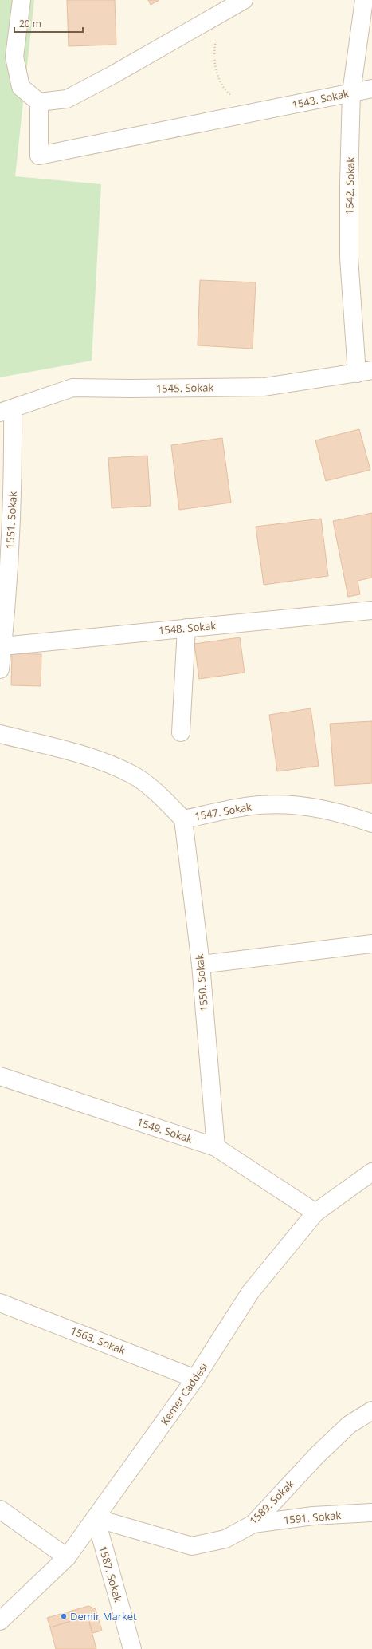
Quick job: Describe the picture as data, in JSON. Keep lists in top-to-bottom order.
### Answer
{
  "streets": {
    "street": [
      "1543. Sokak",
      "1542. Sokak",
      "1545. Sokak",
      "1551. Sokak",
      "1548. Sokak",
      "1547. Sokak",
      "1550. Sokak",
      "1549. Sokak",
      "1563. Sokak",
      "Kemer Caddesi",
      "1589. Sokak",
      "1591. Sokak",
      "1587. Sokak"
    ]
  },
  "crossings": [
    ["1543. Sokak", "1542. Sokak"],
    ["1542. Sokak", "1545. Sokak"],
    ["1545. Sokak", "1551. Sokak"],
    ["1551. Sokak", "1548. Sokak"],
    ["1547. Sokak", "1550. Sokak"],
    ["1550. Sokak", "1549. Sokak"],
    ["1549. Sokak", "Kemer Caddesi"],
    ["1563. Sokak", "Kemer Caddesi"],
    ["Kemer Caddesi", "1589. Sokak"],
    ["Kemer Caddesi", "1587. Sokak"],
    ["1589. Sokak", "1591. Sokak"],
    ["1589. Sokak", "1587. Sokak"]
  ],
  "places": ["Demir Market"],
  "scale_bar": "20 m"
}
